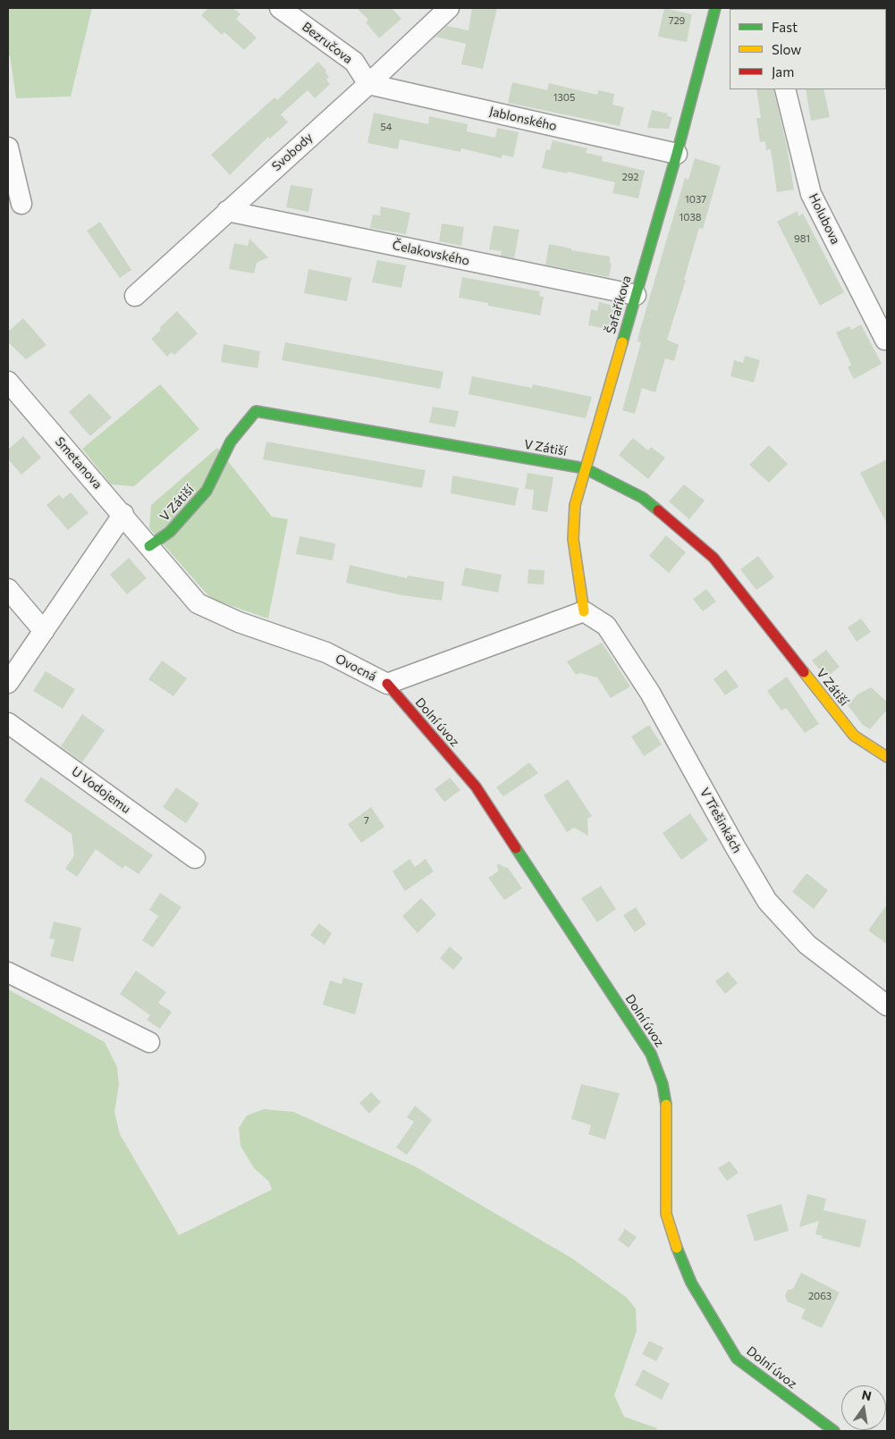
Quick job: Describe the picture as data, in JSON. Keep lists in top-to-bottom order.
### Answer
{
  "streets": {
    "street": [
      "Bezručova",
      "Jablonského",
      "Svobody",
      "Holubova",
      "Čelakovského",
      "Šafaříkova",
      "V Zátiší",
      "Smetanova",
      "Ovocná",
      "Dolní úvoz",
      "U Vodojemu",
      "V Třešinkách"
    ]
  },
  "crossings": [
    ["Bezručova", "Jablonského"],
    ["Bezručova", "Svobody"],
    ["Jablonského", "Svobody"],
    ["Jablonského", "Šafaříkova"],
    ["Svobody", "Čelakovského"],
    ["Čelakovského", "Šafaříkova"],
    ["Šafaříkova", "V Zátiší"],
    ["Šafaříkova", "Ovocná"],
    ["Šafaříkova", "V Třešinkách"],
    ["V Zátiší", "Smetanova"],
    ["V Zátiší", "Ovocná"],
    ["Smetanova", "Ovocná"],
    ["Ovocná", "Dolní úvoz"],
    ["Ovocná", "V Třešinkách"]
  ],
  "house_numbers": [
    "729",
    "1305",
    "54",
    "292",
    "1037",
    "1038",
    "981",
    "7",
    "2063"
  ],
  "legend": ["Fast", "Slow", "Jam"],
  "north": "top"
}
